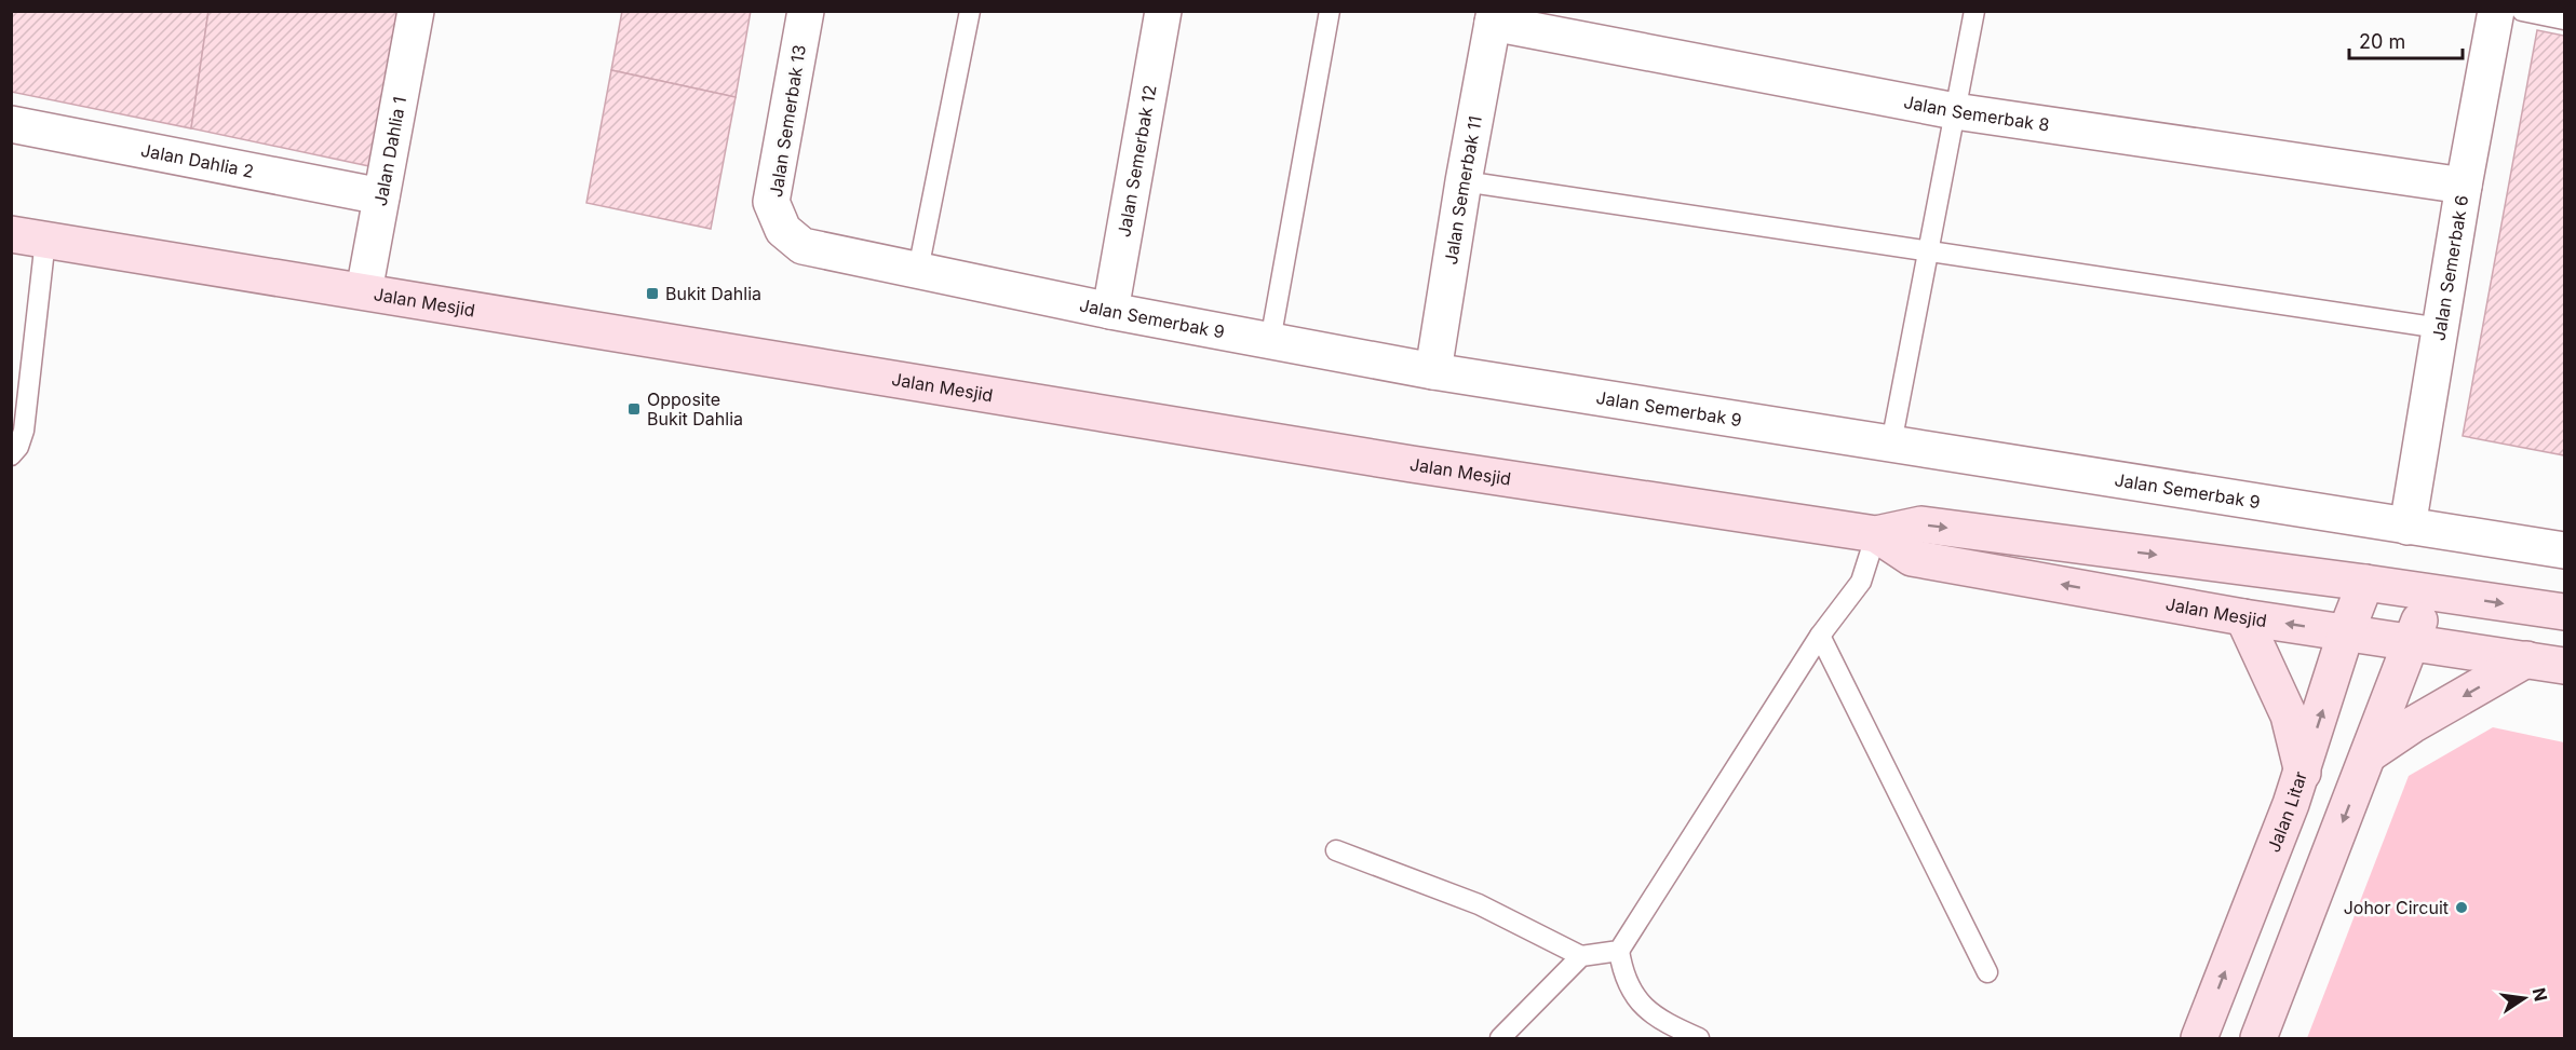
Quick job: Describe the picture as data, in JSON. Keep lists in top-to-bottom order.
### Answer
{
  "streets": {
    "main road": ["Jalan Mesjid", "Jalan Litar"],
    "street": [
      "Jalan Semerbak 8",
      "Jalan Semerbak 13",
      "Jalan Dahlia 1",
      "Jalan Dahlia 2",
      "Jalan Semerbak 12",
      "Jalan Semerbak 11",
      "Jalan Semerbak 6",
      "Jalan Semerbak 9"
    ]
  },
  "crossings": [
    ["Jalan Semerbak 8", "Jalan Semerbak 11"],
    ["Jalan Semerbak 8", "Jalan Semerbak 6"],
    ["Jalan Semerbak 13", "Jalan Semerbak 9"],
    ["Jalan Dahlia 1", "Jalan Dahlia 2"],
    ["Jalan Dahlia 1", "Jalan Mesjid"],
    ["Jalan Semerbak 12", "Jalan Semerbak 9"],
    ["Jalan Semerbak 11", "Jalan Semerbak 9"],
    ["Jalan Semerbak 6", "Jalan Semerbak 9"],
    ["Jalan Mesjid", "Jalan Litar"]
  ],
  "places": {
    "transit": ["Bukit Dahlia", "Opposite Bukit Dahlia"],
    "other": ["Johor Circuit"]
  },
  "scale_bar": "20 m",
  "north": "right"
}
